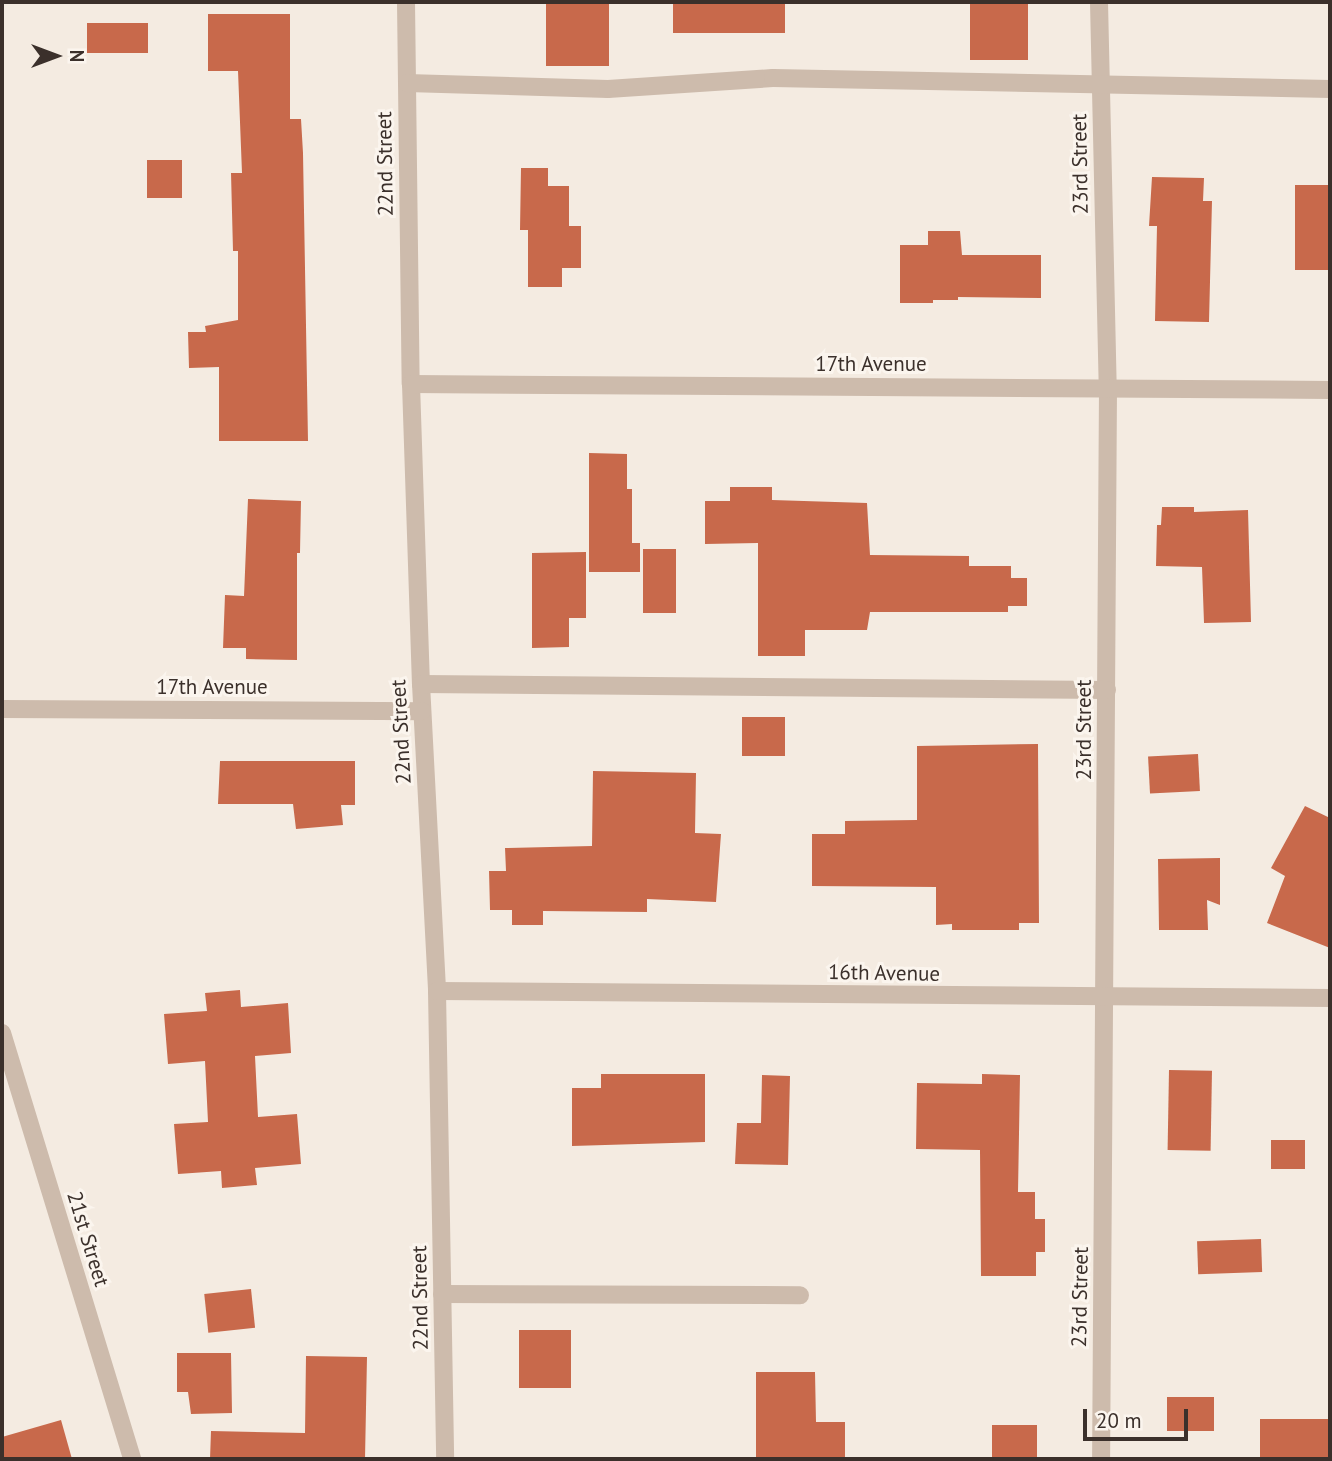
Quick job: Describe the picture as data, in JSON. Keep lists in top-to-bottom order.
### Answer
{
  "streets": {
    "street": [
      "22nd Street",
      "23rd Street",
      "17th Avenue",
      "16th Avenue",
      "21st Street"
    ]
  },
  "crossings": [
    ["22nd Street", "17th Avenue"],
    ["22nd Street", "16th Avenue"],
    ["23rd Street", "17th Avenue"],
    ["23rd Street", "16th Avenue"]
  ],
  "scale_bar": "20 m",
  "north": "right"
}
